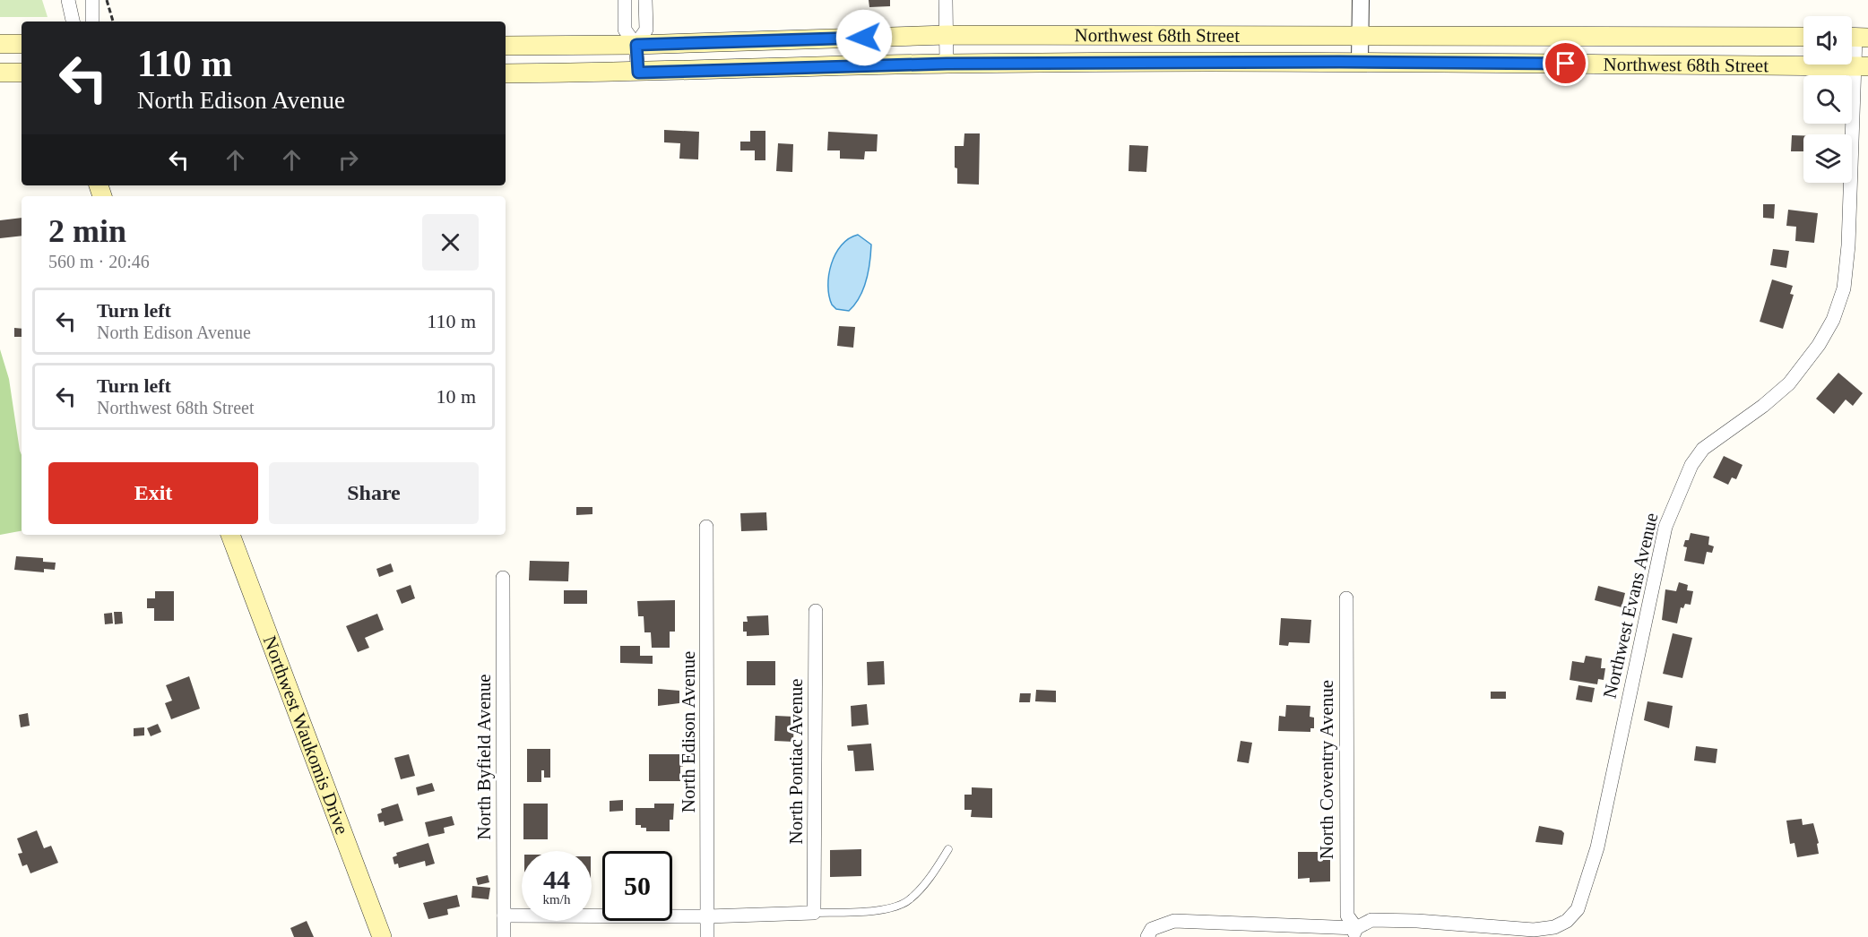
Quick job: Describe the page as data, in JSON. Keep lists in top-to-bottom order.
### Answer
{
  "streets": {
    "main road": ["Northwest 68th Street", "Northwest Waukomis Drive"],
    "street": [
      "Northwest Evans Avenue",
      "North Edison Avenue",
      "North Byfield Avenue",
      "North Pontiac Avenue",
      "North Coventry Avenue"
    ]
  },
  "crossings": [
    ["Northwest 68th Street", "Northwest Evans Avenue"],
    ["Northwest Evans Avenue", "North Coventry Avenue"]
  ],
  "page": {
    "turn": ["110 m", "North Edison Avenue"],
    "heading": ["2 min", "560 m · 20:46"],
    "list": [
      {
        "name": "Turn left",
        "note": "North Edison Avenue",
        "value": "110 m"
      },
      {
        "name": "Turn left",
        "note": "Northwest 68th Street",
        "value": "10 m"
      }
    ],
    "buttons": ["Exit", "Share"],
    "speed": "44 km/h",
    "limit": "50"
  }
}
